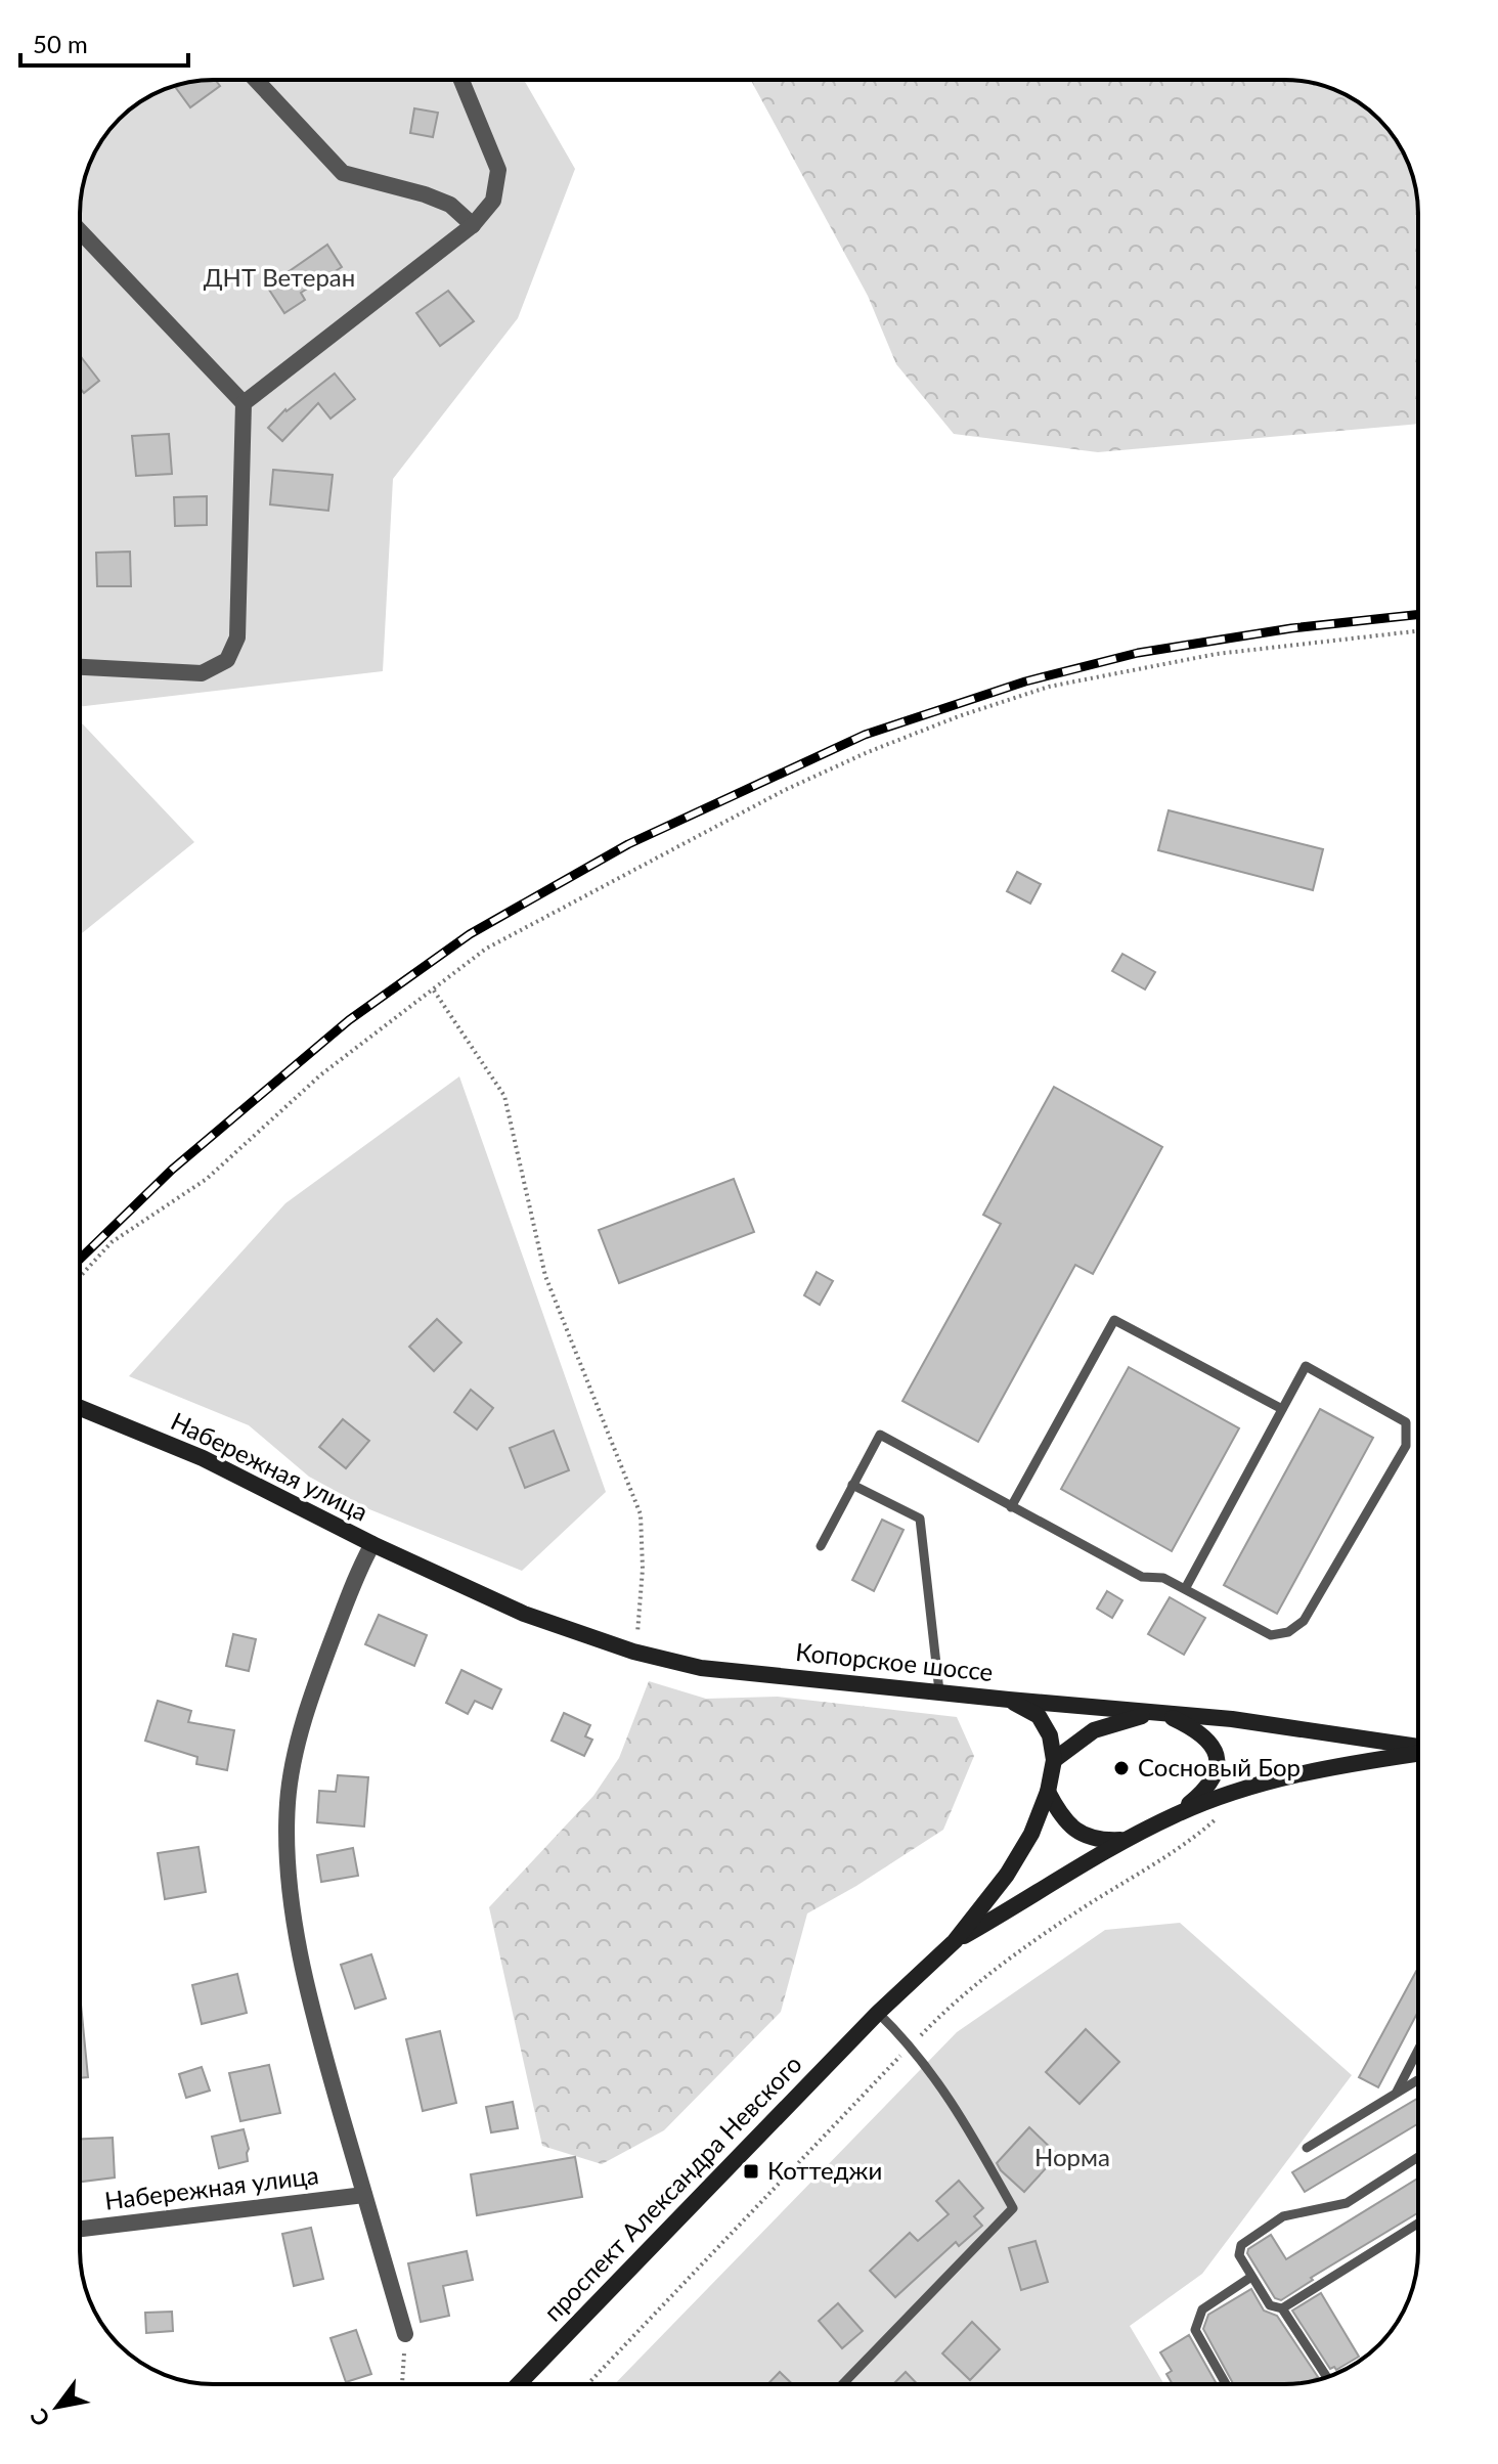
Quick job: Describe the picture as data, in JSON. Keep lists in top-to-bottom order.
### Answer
{
  "streets": {
    "main road": ["Набережная улица", "Копорское шоссе", "проспект Александра Невского"]
  },
  "crossings": [
    ["Набережная улица", "Копорское шоссе"]
  ],
  "parks": ["ДНТ Ветеран", "Норма"],
  "places": {
    "other": ["Сосновый Бор"],
    "transit": ["Коттеджи"]
  },
  "scale_bar": "50 m",
  "north": "bottom left"
}
